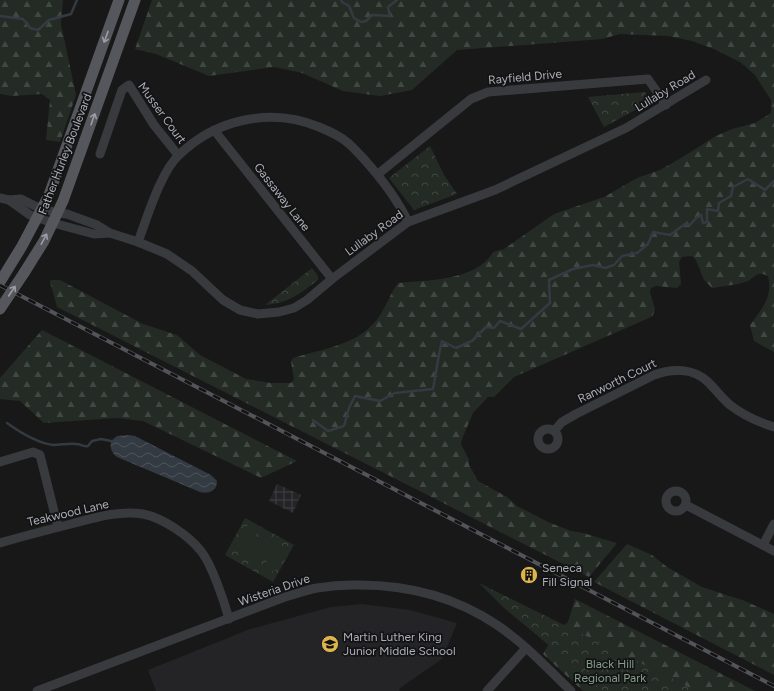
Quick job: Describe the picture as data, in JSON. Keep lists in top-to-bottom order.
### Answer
{
  "streets": {
    "main road": ["Father Hurley Boulevard"],
    "street": [
      "Rayfield Drive",
      "Lullaby Road",
      "Musser Court",
      "Gassaway Lane",
      "Ranworth Court",
      "Teakwood Lane",
      "Wisteria Drive"
    ]
  },
  "crossings": [
    ["Rayfield Drive", "Lullaby Road"],
    ["Lullaby Road", "Father Hurley Boulevard"],
    ["Lullaby Road", "Gassaway Lane"],
    ["Teakwood Lane", "Wisteria Drive"]
  ],
  "parks": ["Black Hill Regional Park"],
  "places": {
    "building": ["Seneca Fill Signal"],
    "school or university": ["Martin Luther King Junior Middle School"]
  }
}
